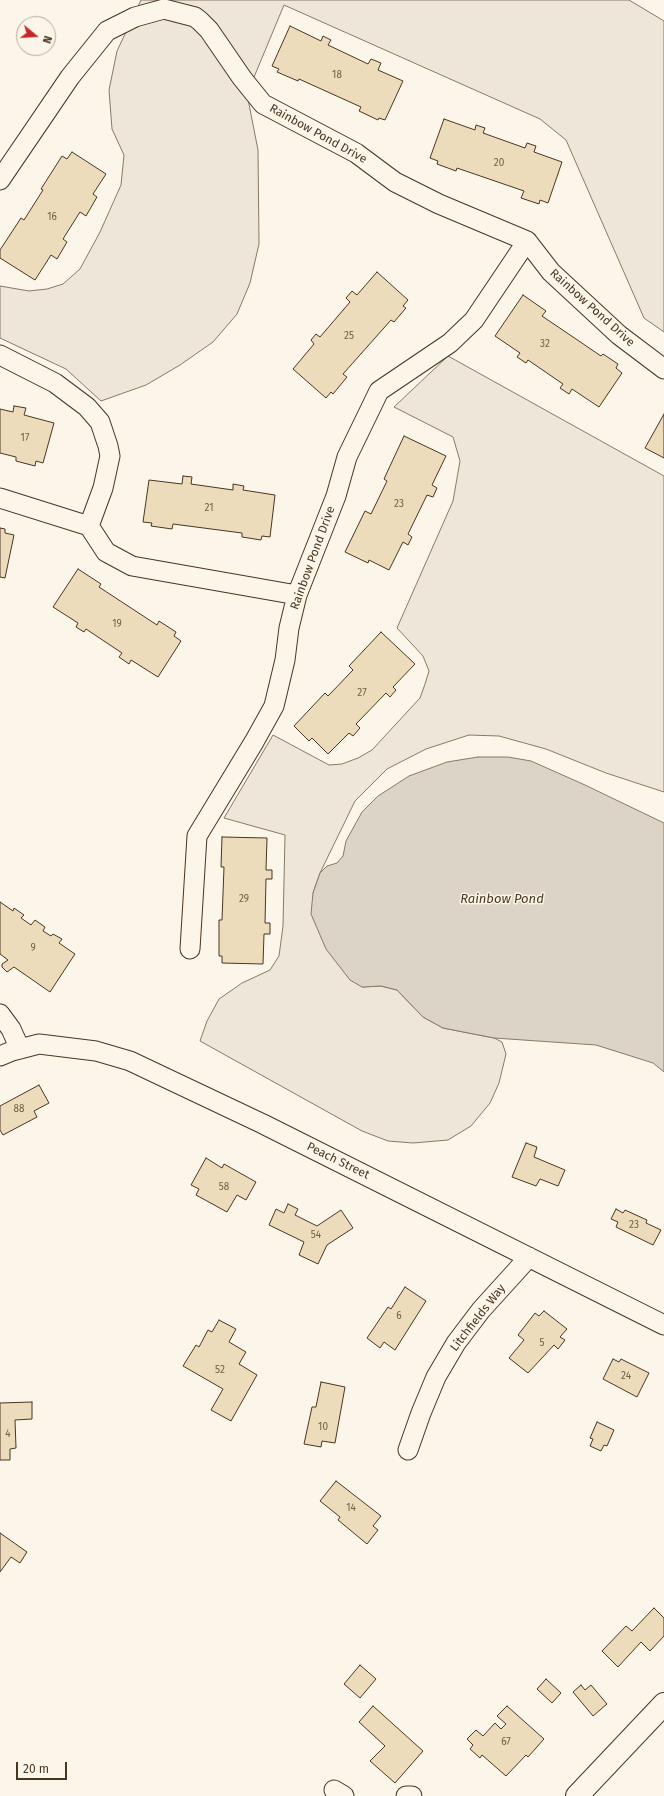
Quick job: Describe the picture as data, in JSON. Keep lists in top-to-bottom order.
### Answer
{
  "streets": {
    "street": ["Rainbow Pond Drive", "Peach Street", "Litchfields Way"]
  },
  "crossings": [
    ["Peach Street", "Litchfields Way"]
  ],
  "water": ["Rainbow Pond"],
  "house_numbers": [
    "18",
    "20",
    "16",
    "25",
    "32",
    "17",
    "23",
    "21",
    "19",
    "27",
    "29",
    "9",
    "88",
    "58",
    "23",
    "54",
    "6",
    "5",
    "52",
    "24",
    "10",
    "4",
    "14",
    "67"
  ],
  "scale_bar": "20 m",
  "north": "right"
}
